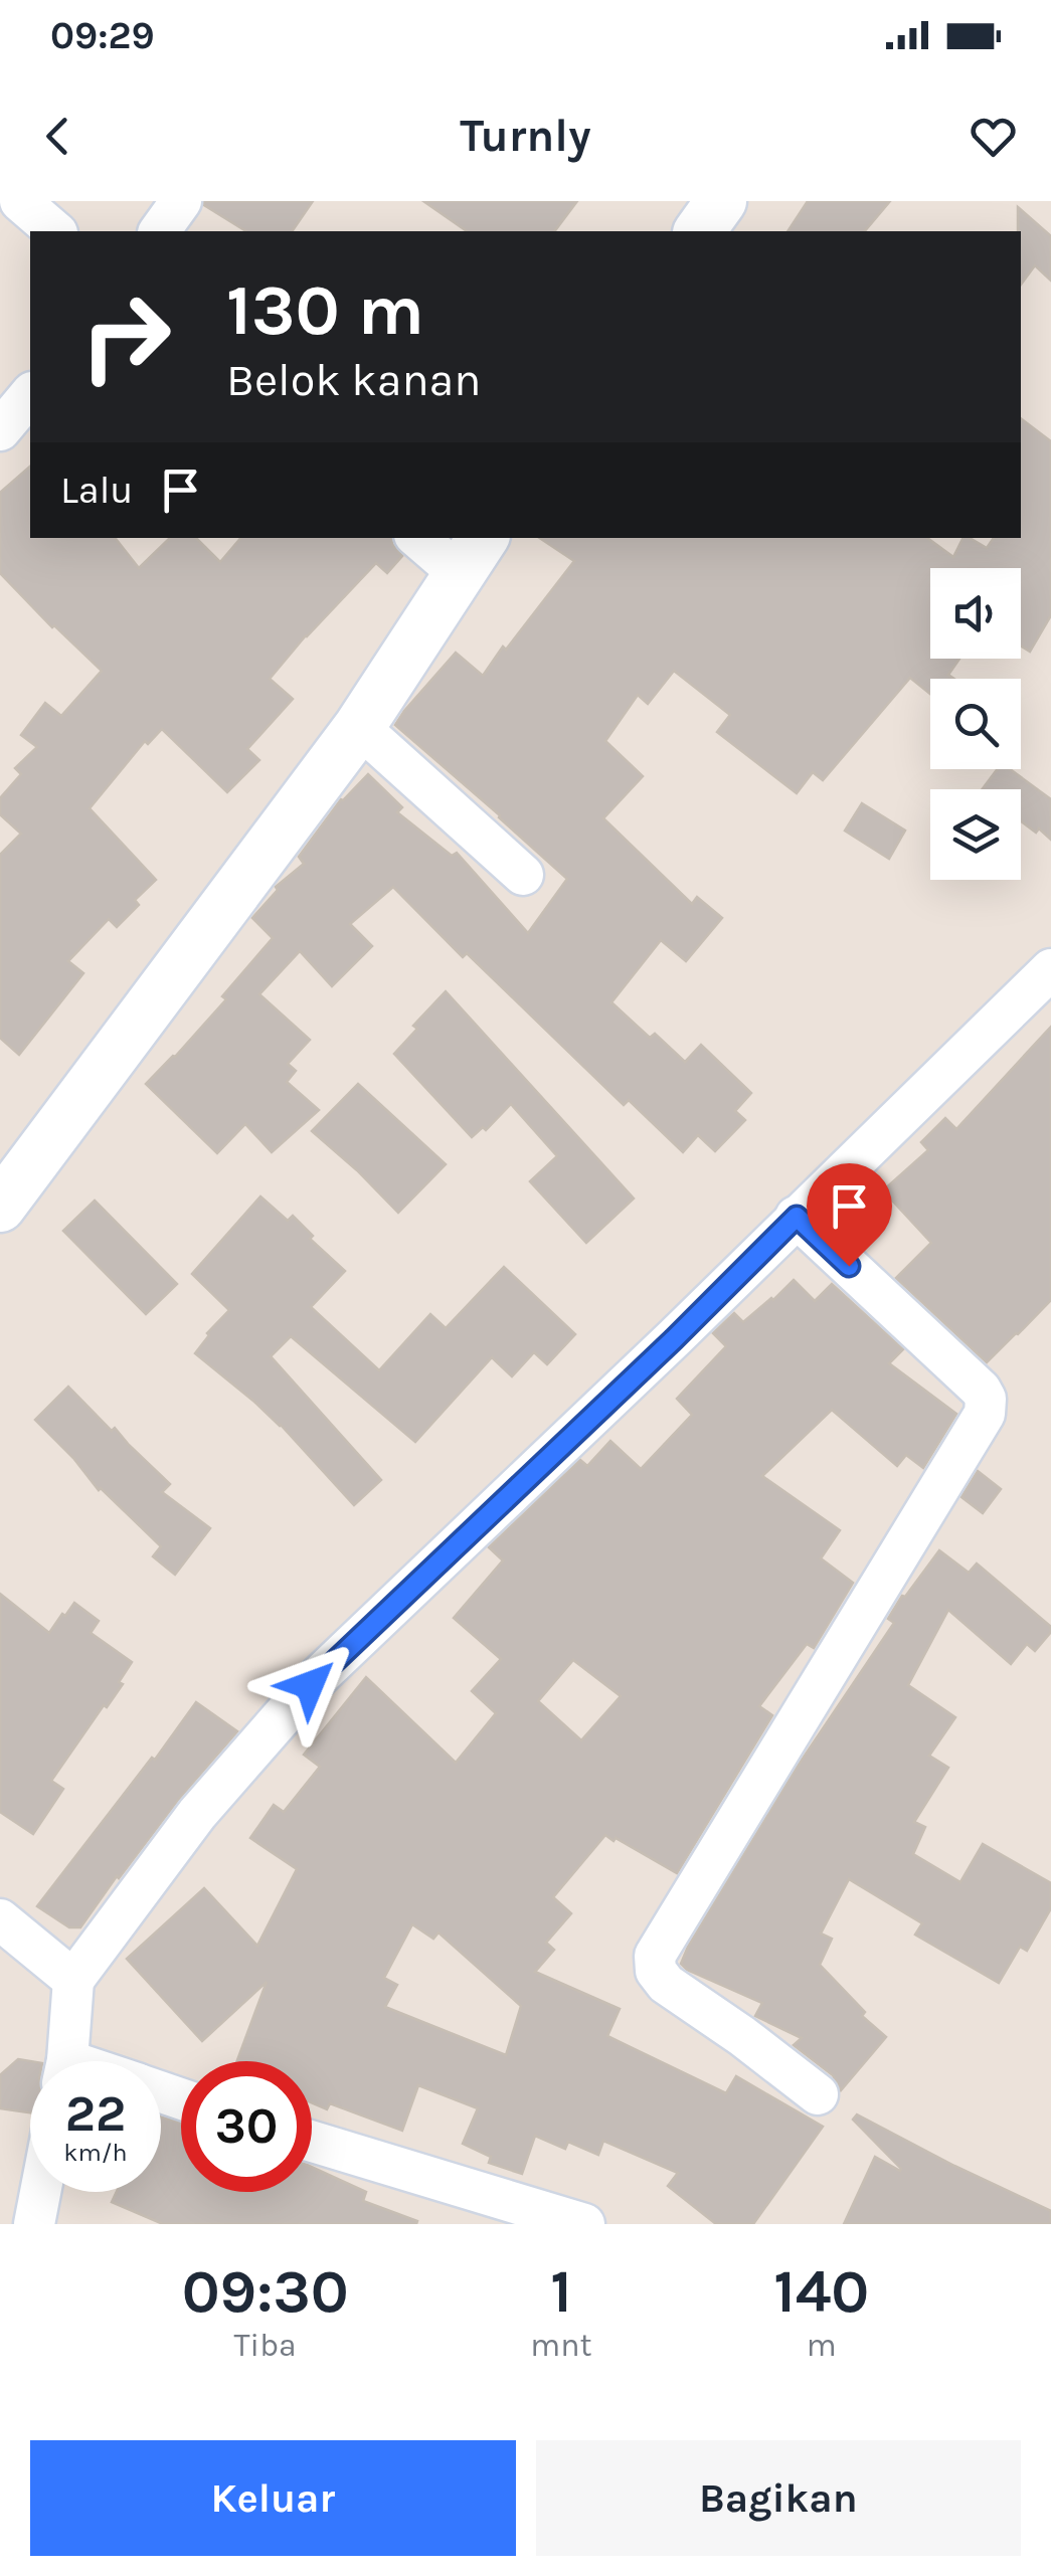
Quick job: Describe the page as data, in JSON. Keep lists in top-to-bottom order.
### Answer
{
  "page": {
    "status": "09:29",
    "header": "Turnly",
    "turn": ["130 m", "Belok kanan"],
    "then": "Lalu",
    "speed": "22 km/h",
    "limit": "30",
    "eta": [
      "09:30",
      "Tiba",
      "1",
      "mnt",
      "140",
      "m"
    ],
    "buttons": ["Keluar", "Bagikan"]
  }
}
